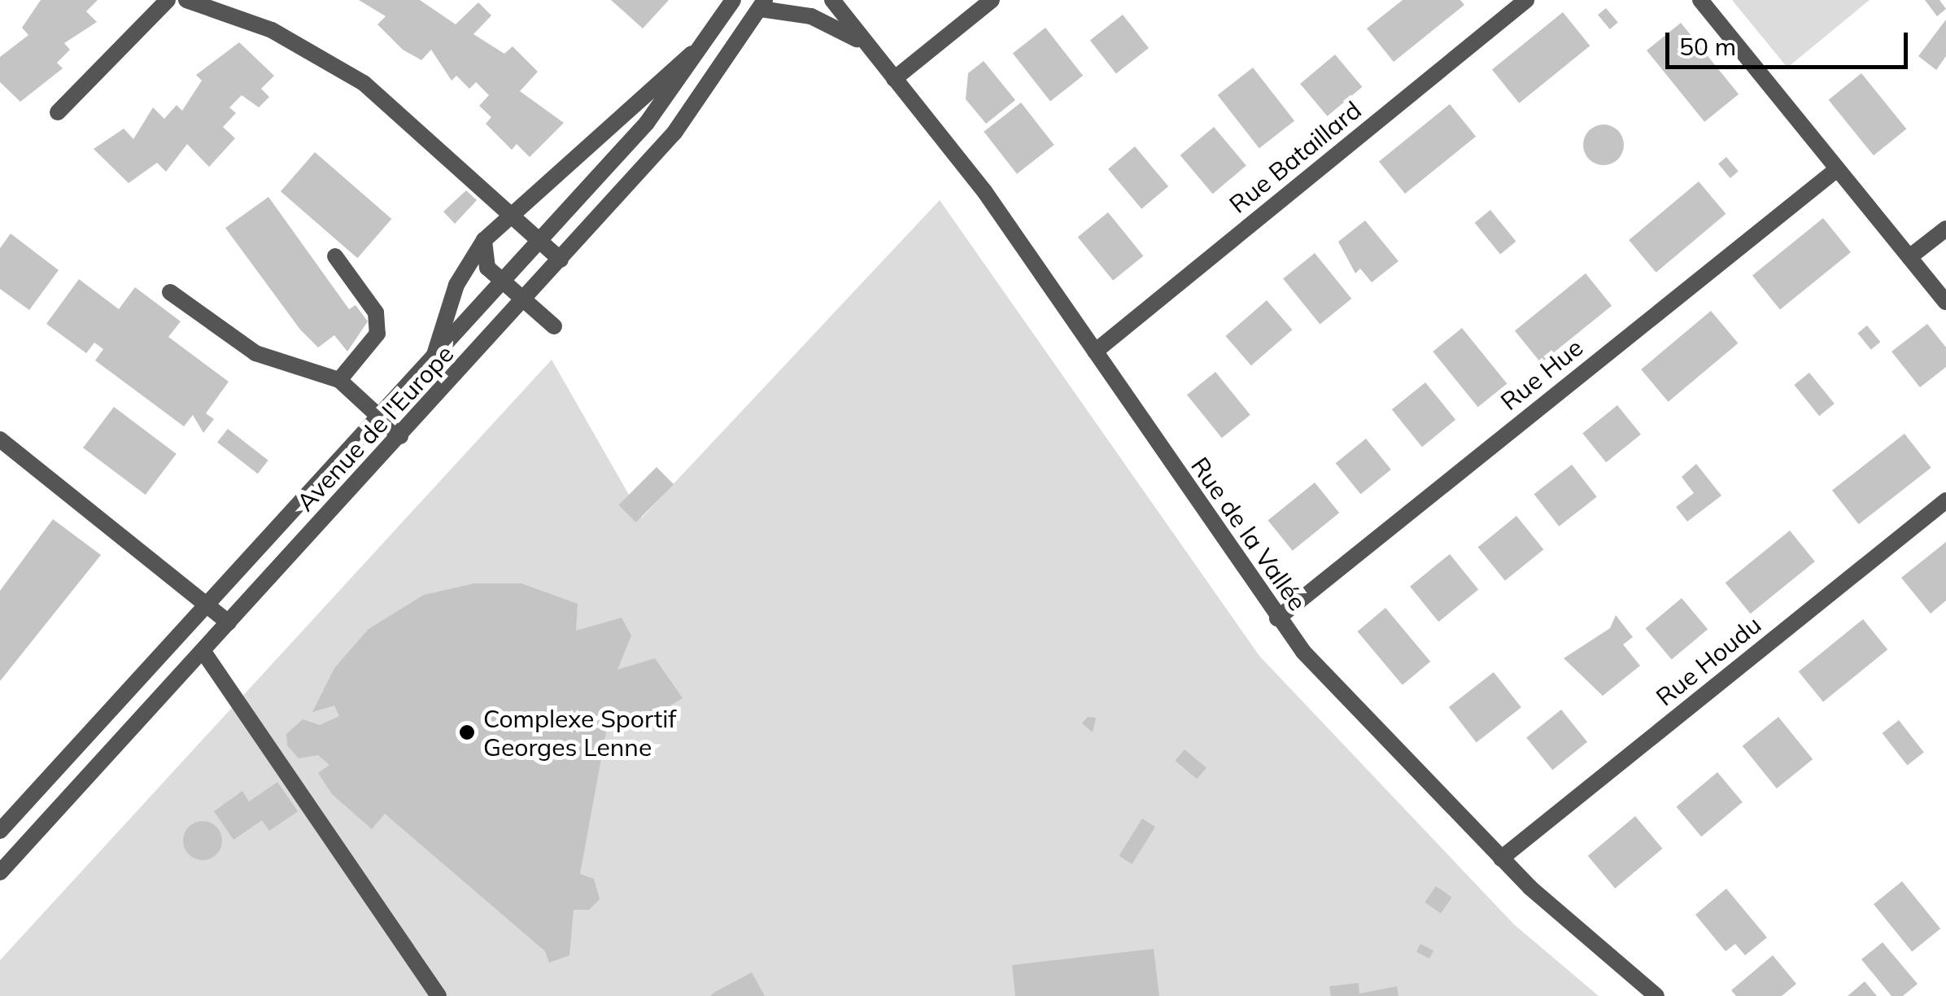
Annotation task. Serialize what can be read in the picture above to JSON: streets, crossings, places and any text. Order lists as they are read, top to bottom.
{
  "streets": {
    "street": [
      "Rue Bataillard",
      "Rue Hue",
      "Avenue de l'Europe",
      "Rue de la Vallée",
      "Rue Houdu"
    ]
  },
  "crossings": [
    ["Rue Bataillard", "Rue de la Vallée"],
    ["Rue Hue", "Rue de la Vallée"],
    ["Avenue de l'Europe", "Rue de la Vallée"],
    ["Rue de la Vallée", "Rue Houdu"]
  ],
  "places": ["Complexe Sportif Georges Lenne"],
  "scale_bar": "50 m"
}
